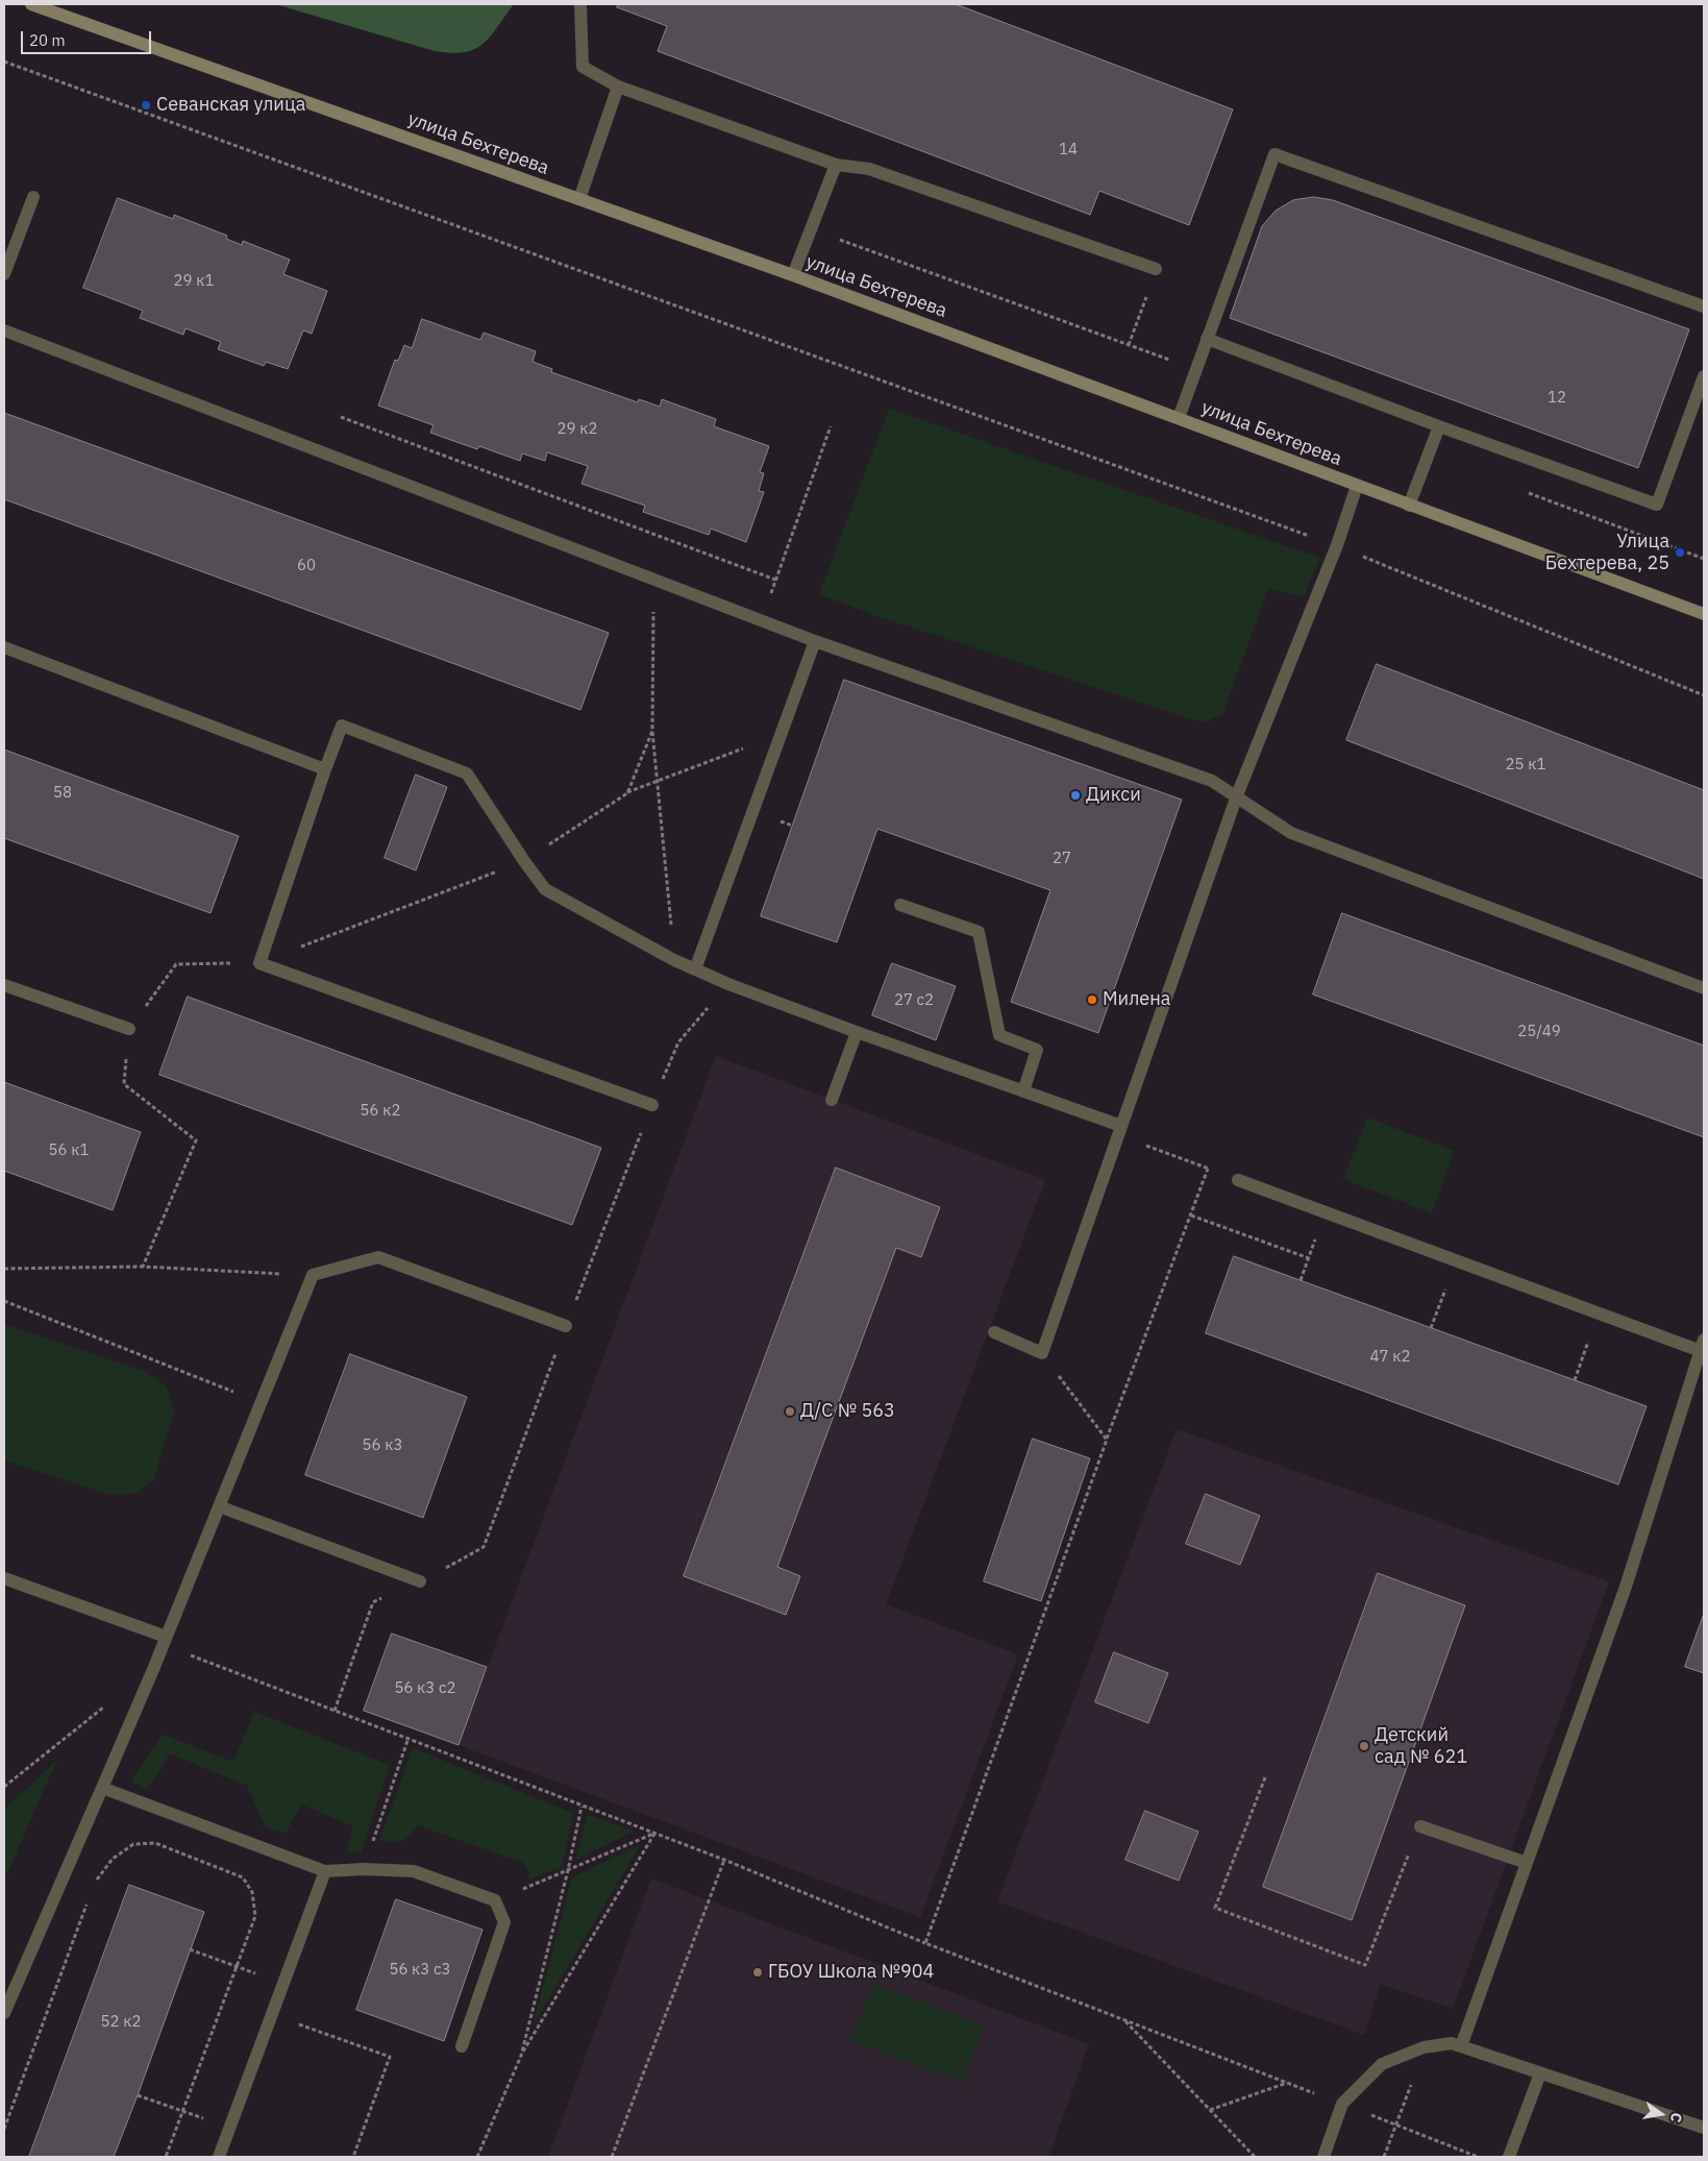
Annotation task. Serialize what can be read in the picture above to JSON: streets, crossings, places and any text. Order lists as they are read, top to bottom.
{
  "streets": {
    "street": ["улица Бехтерева"]
  },
  "places": [
    "Севанская улица",
    "Улица Бехтерева, 25",
    "Дикси",
    "Милена",
    "Д/C № 563",
    "Детский сад № 621",
    "ГБОУ Школа №904"
  ],
  "house_numbers": [
    "14",
    "29 к1",
    "12",
    "29 к2",
    "60",
    "25 к1",
    "58",
    "27",
    "27 с2",
    "25/49",
    "56 к2",
    "56 к1",
    "47 к2",
    "56 к3",
    "56 к3 с2",
    "56 к3 с3",
    "52 к2"
  ],
  "scale_bar": "20 m",
  "north": "right"
}
